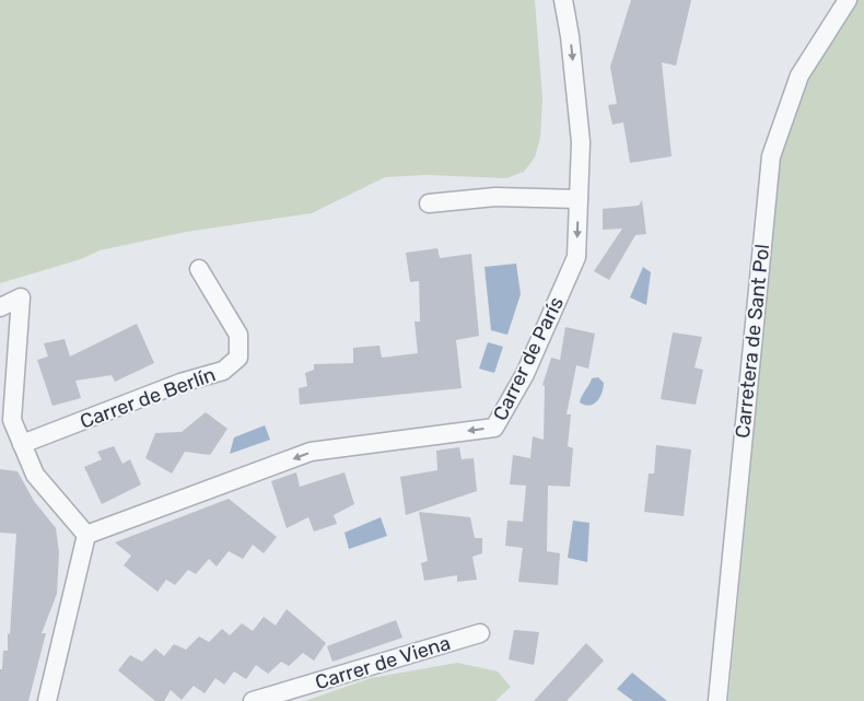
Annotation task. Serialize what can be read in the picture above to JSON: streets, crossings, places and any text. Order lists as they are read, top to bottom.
{
  "streets": {
    "street": [
      "Carretera de Sant Pol",
      "Carrer de París",
      "Carrer de Berlín",
      "Carrer de Viena"
    ]
  },
  "one_way": ["Carrer de París"]
}
